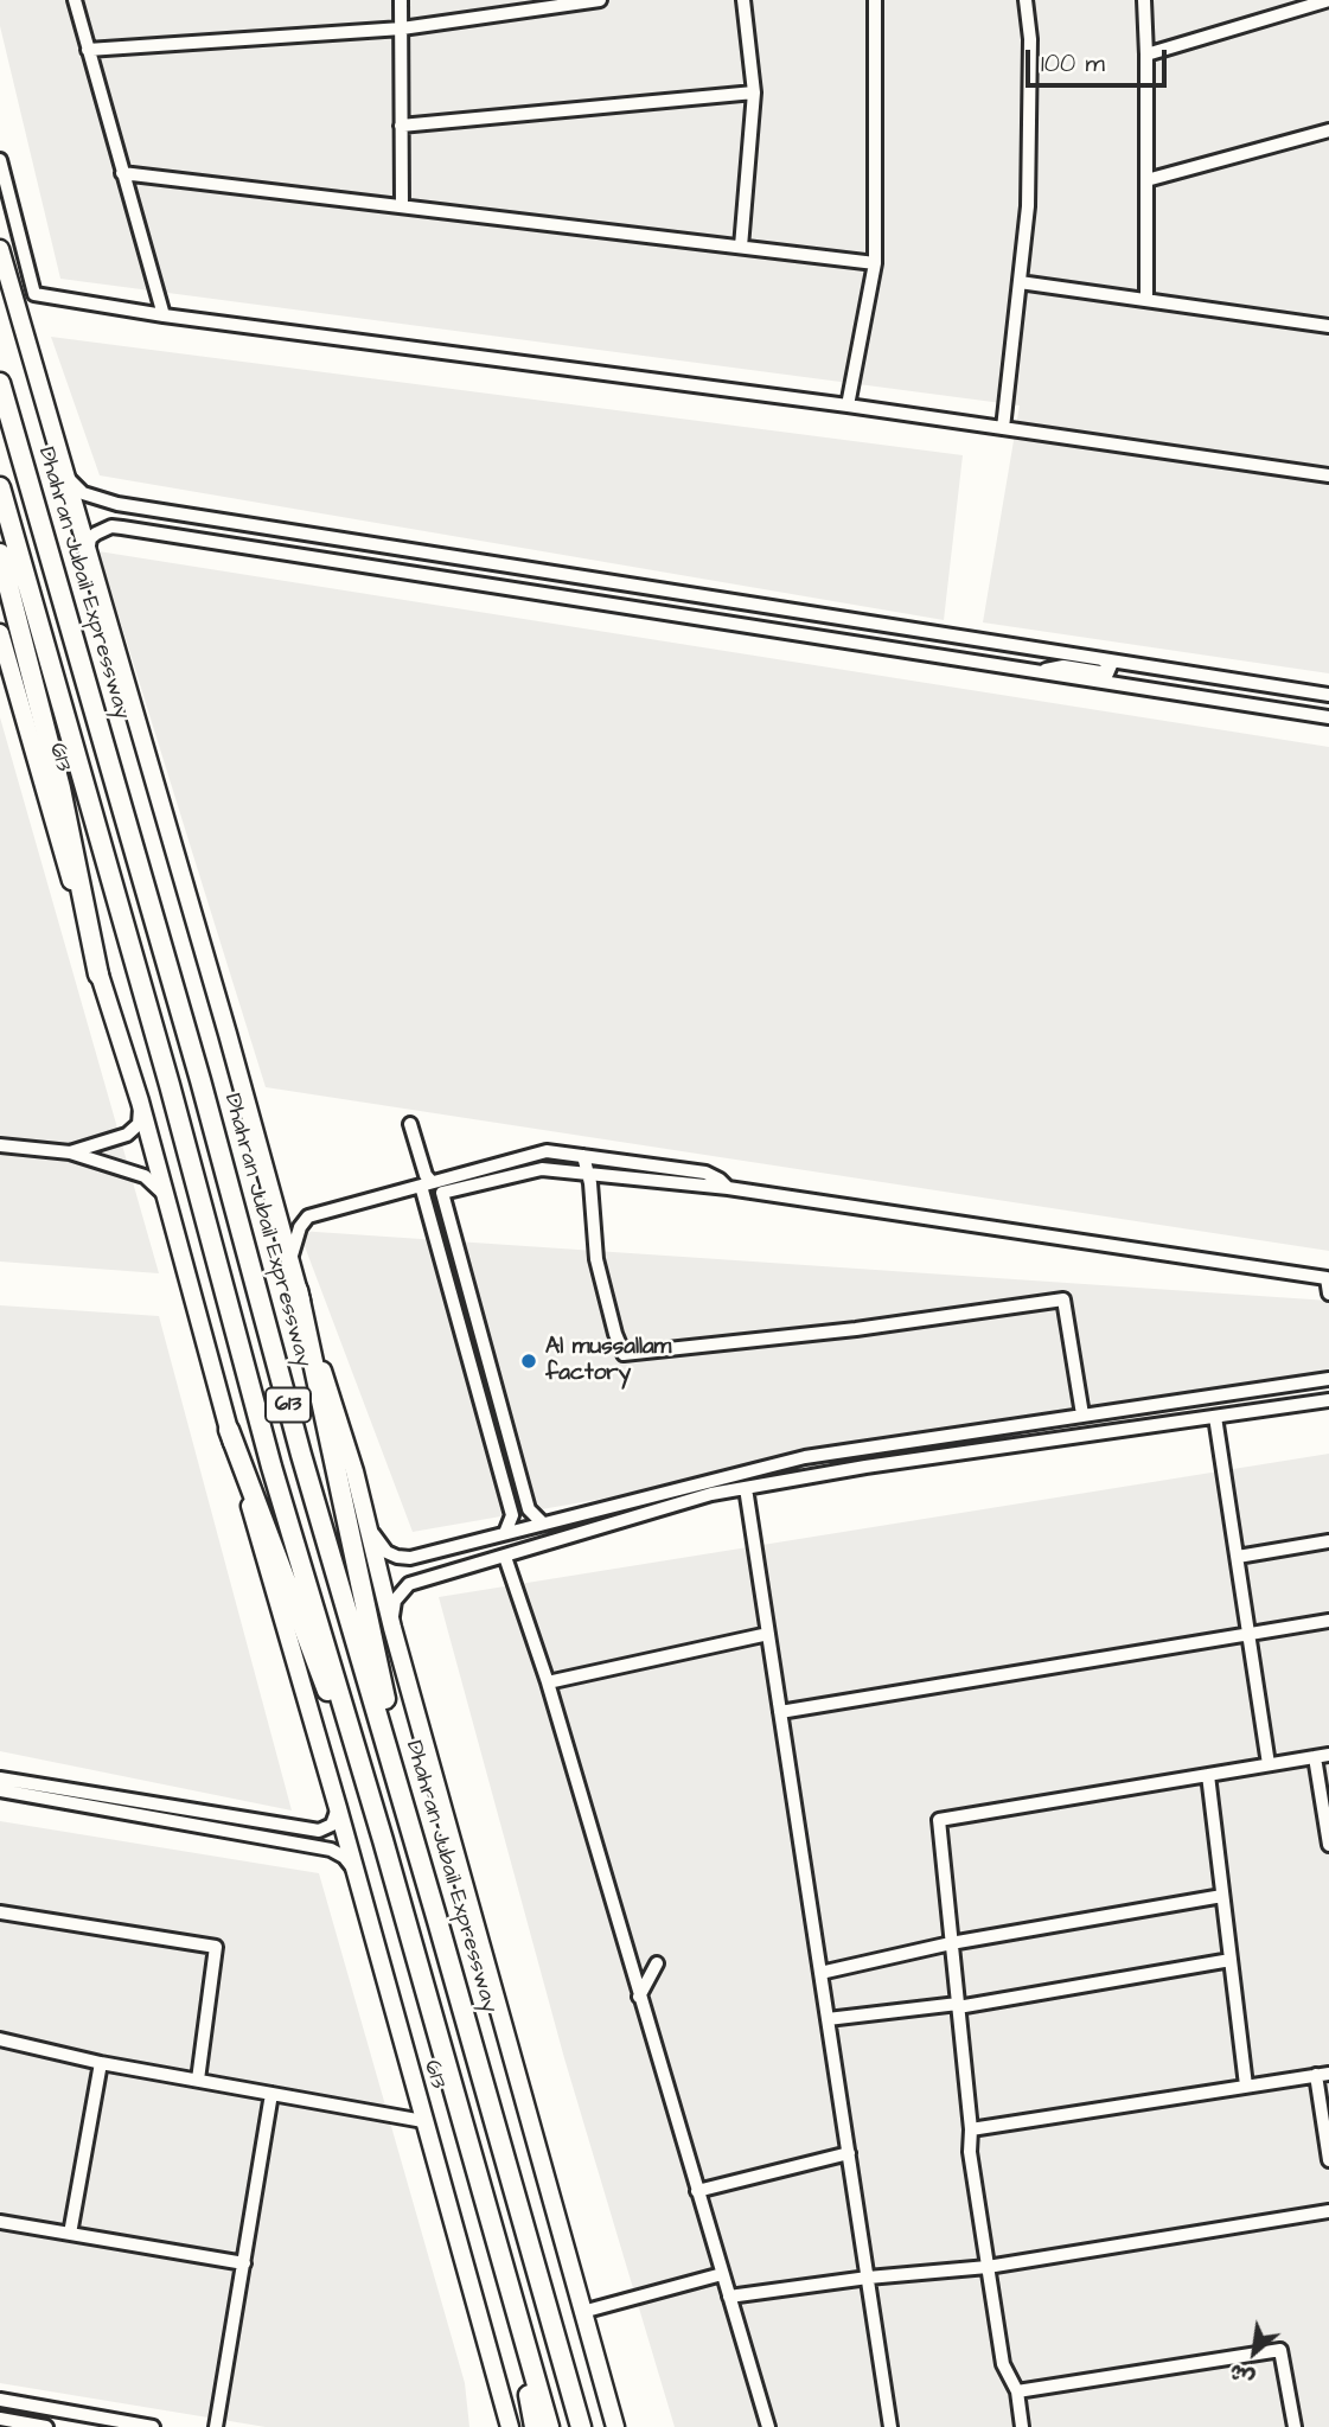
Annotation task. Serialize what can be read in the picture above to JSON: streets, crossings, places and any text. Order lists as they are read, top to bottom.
{
  "streets": {
    "highway": ["Dhahran Jubail Expressway", "613"]
  },
  "places": ["Al mussallam factory"],
  "scale_bar": "100 m",
  "north": "bottom left"
}
